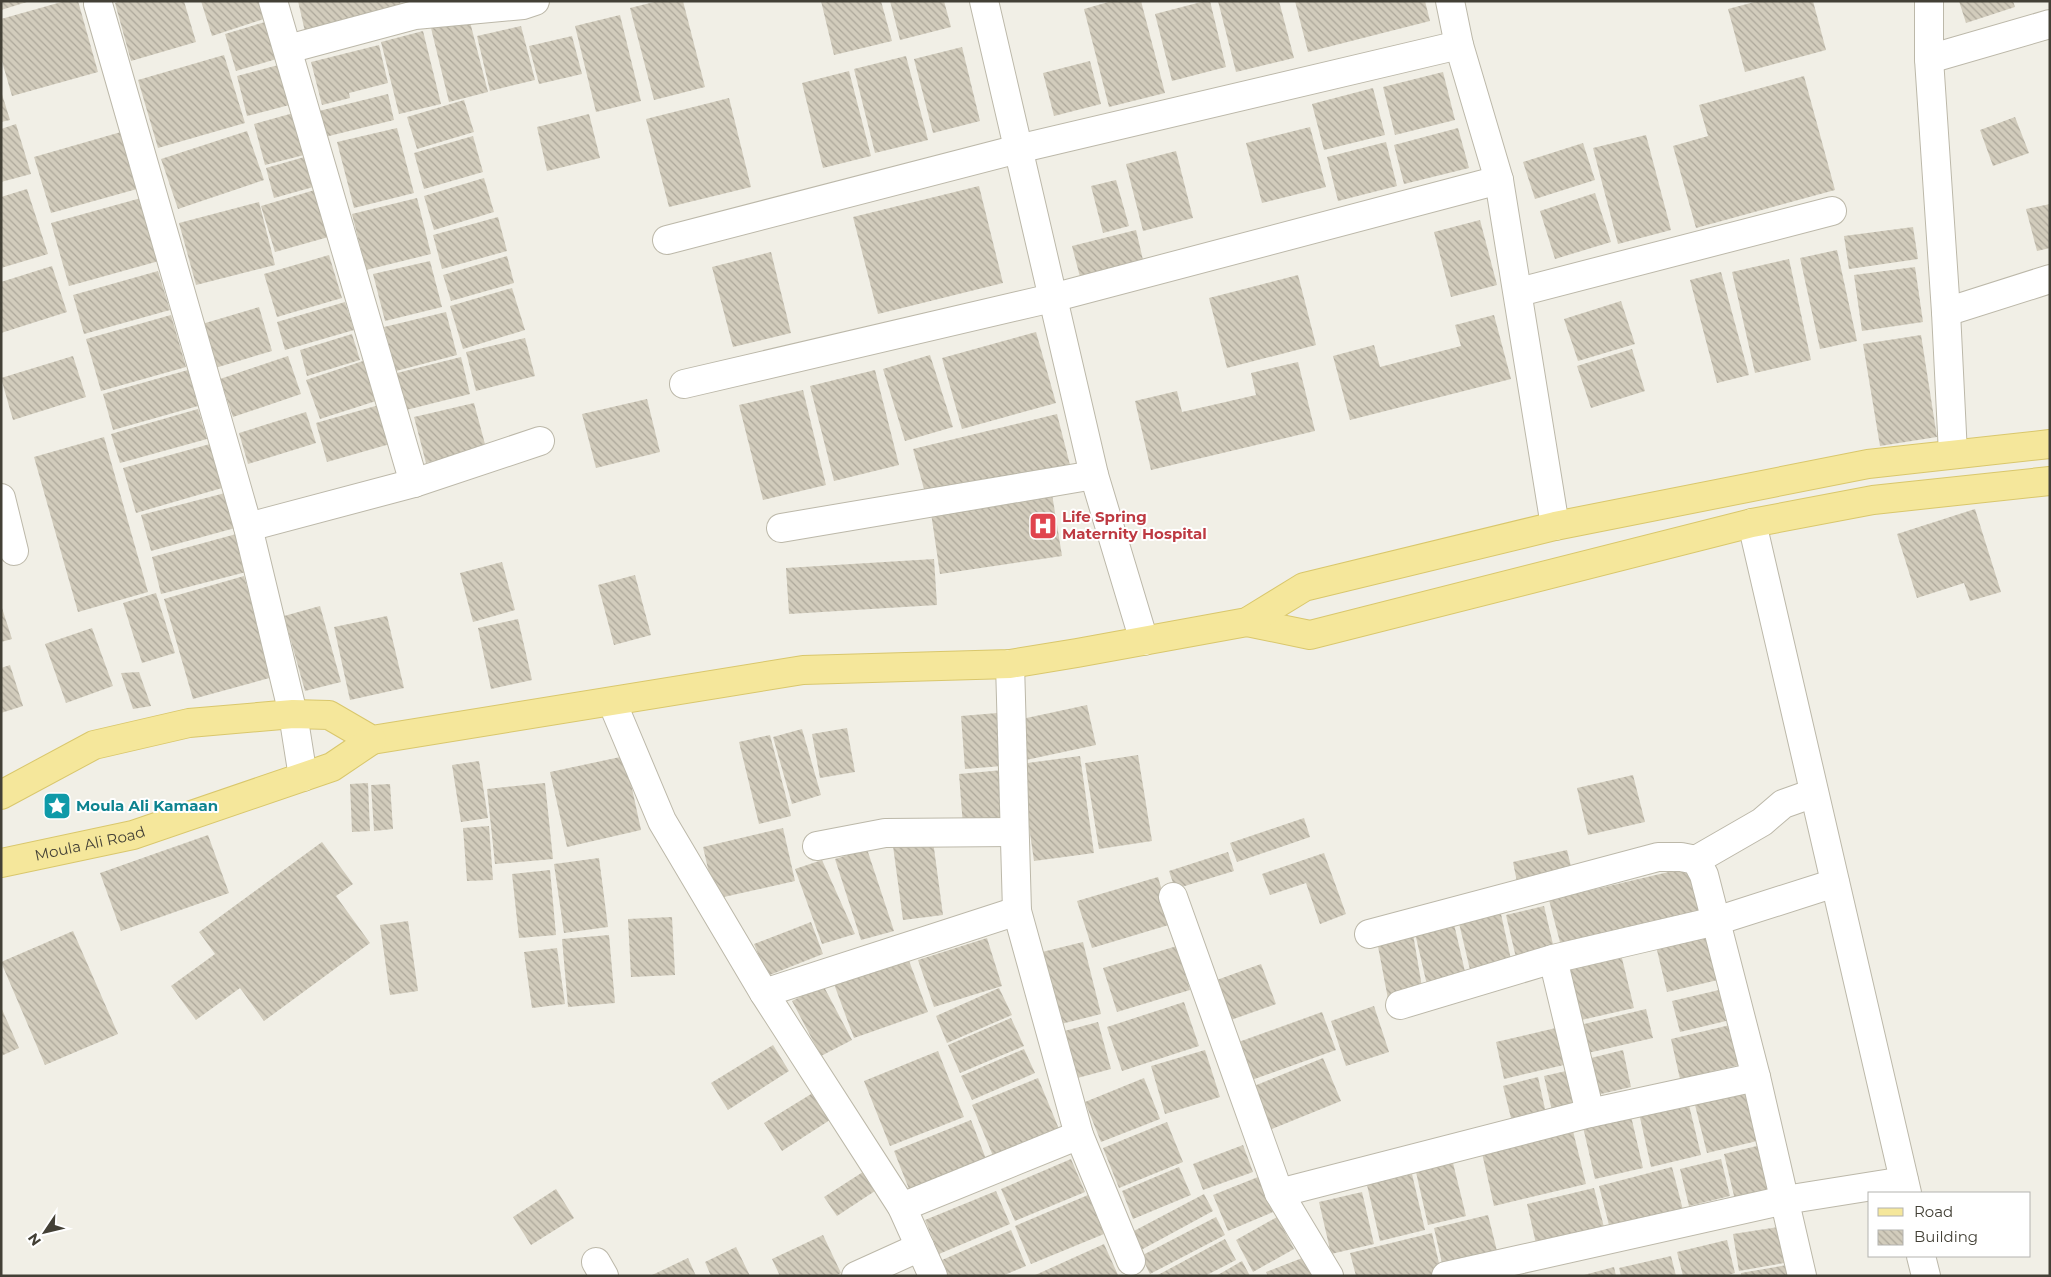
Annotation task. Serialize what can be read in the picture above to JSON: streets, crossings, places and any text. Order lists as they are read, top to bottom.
{
  "streets": {
    "main road": ["Moula Ali Road"]
  },
  "places": {
    "hospital": ["Life Spring Maternity Hospital"],
    "place": ["Moula Ali Kamaan"]
  },
  "legend": ["Road", "Building"],
  "north": "bottom left"
}
